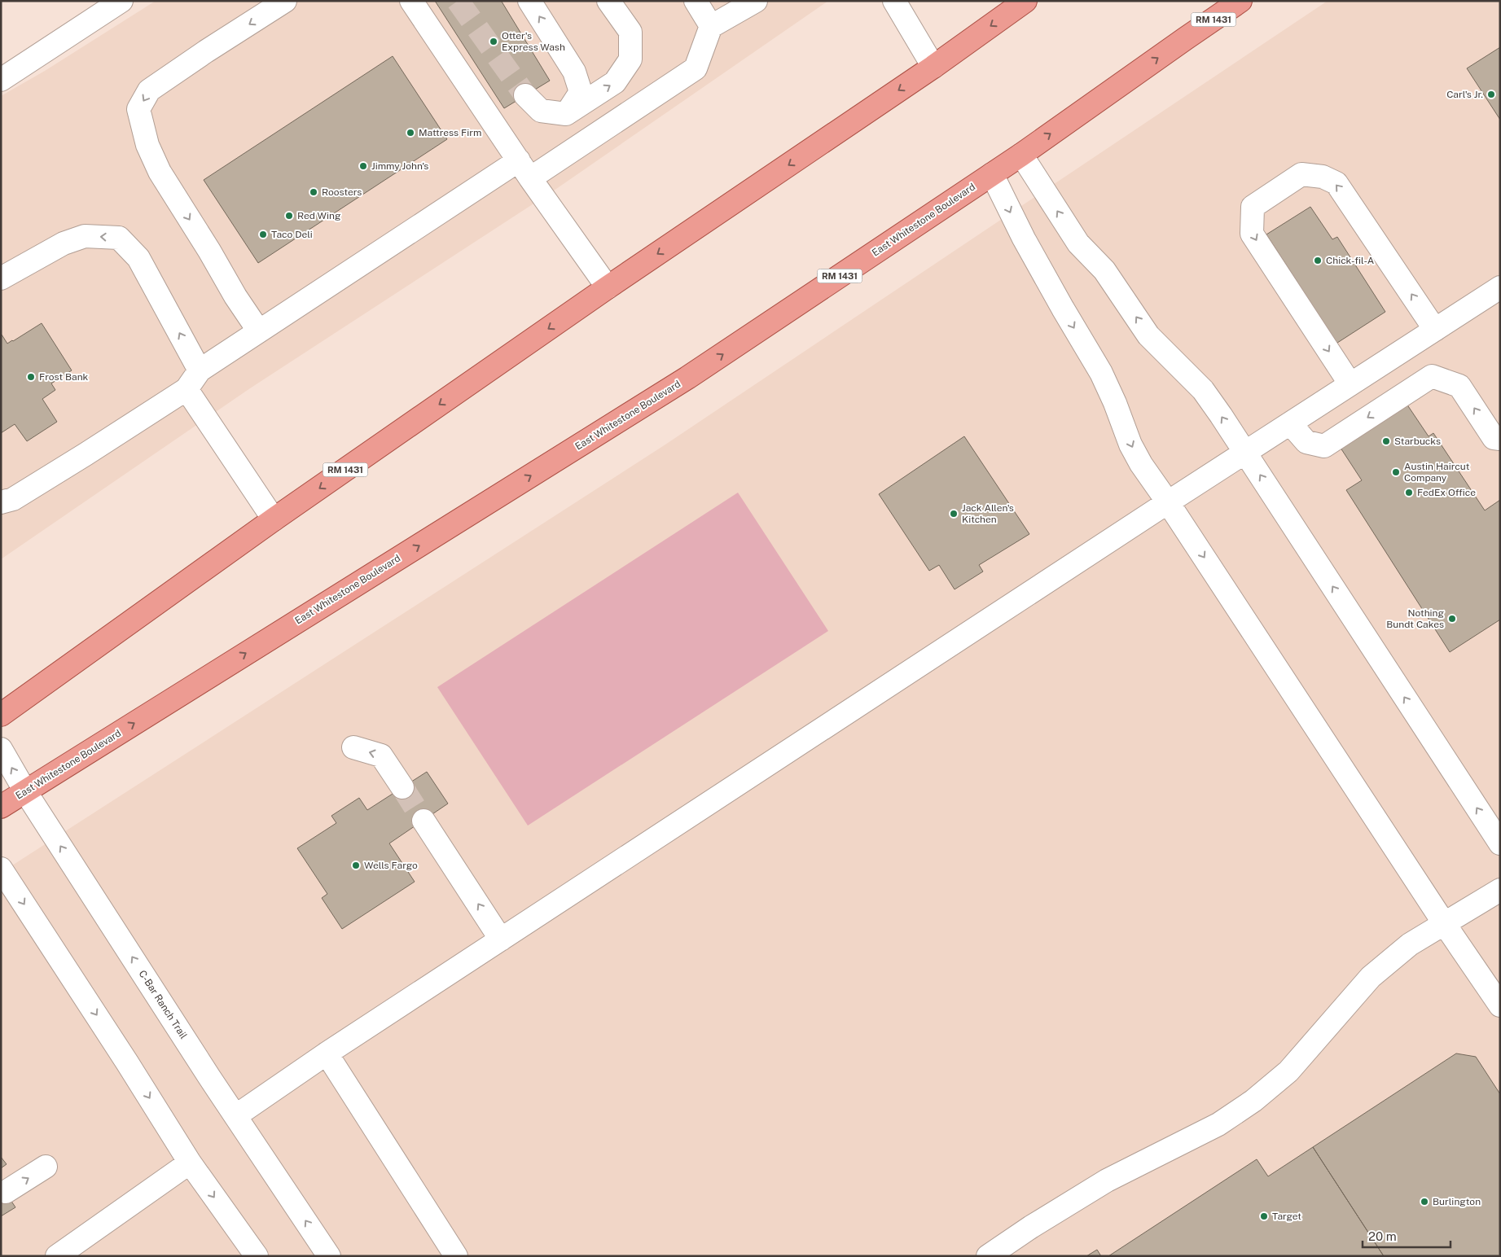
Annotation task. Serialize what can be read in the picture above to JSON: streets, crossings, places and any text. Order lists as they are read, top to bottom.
{
  "streets": {
    "main road": ["RM 1431", "East Whitestone Boulevard"],
    "street": ["C-Bar Ranch Trail"]
  },
  "crossings": [
    ["East Whitestone Boulevard", "C-Bar Ranch Trail"]
  ],
  "places": [
    "Otter's Express Wash",
    "Carl's Jr.",
    "Mattress Firm",
    "Jimmy John's",
    "Roosters",
    "Red Wing",
    "Taco Deli",
    "Chick-fil-A",
    "Frost Bank",
    "Starbucks",
    "Austin Haircut Company",
    "FedEx Office",
    "Jack Allen's Kitchen",
    "Nothing Bundt Cakes",
    "Wells Fargo",
    "Burlington",
    "Target"
  ],
  "scale_bar": "20 m"
}
